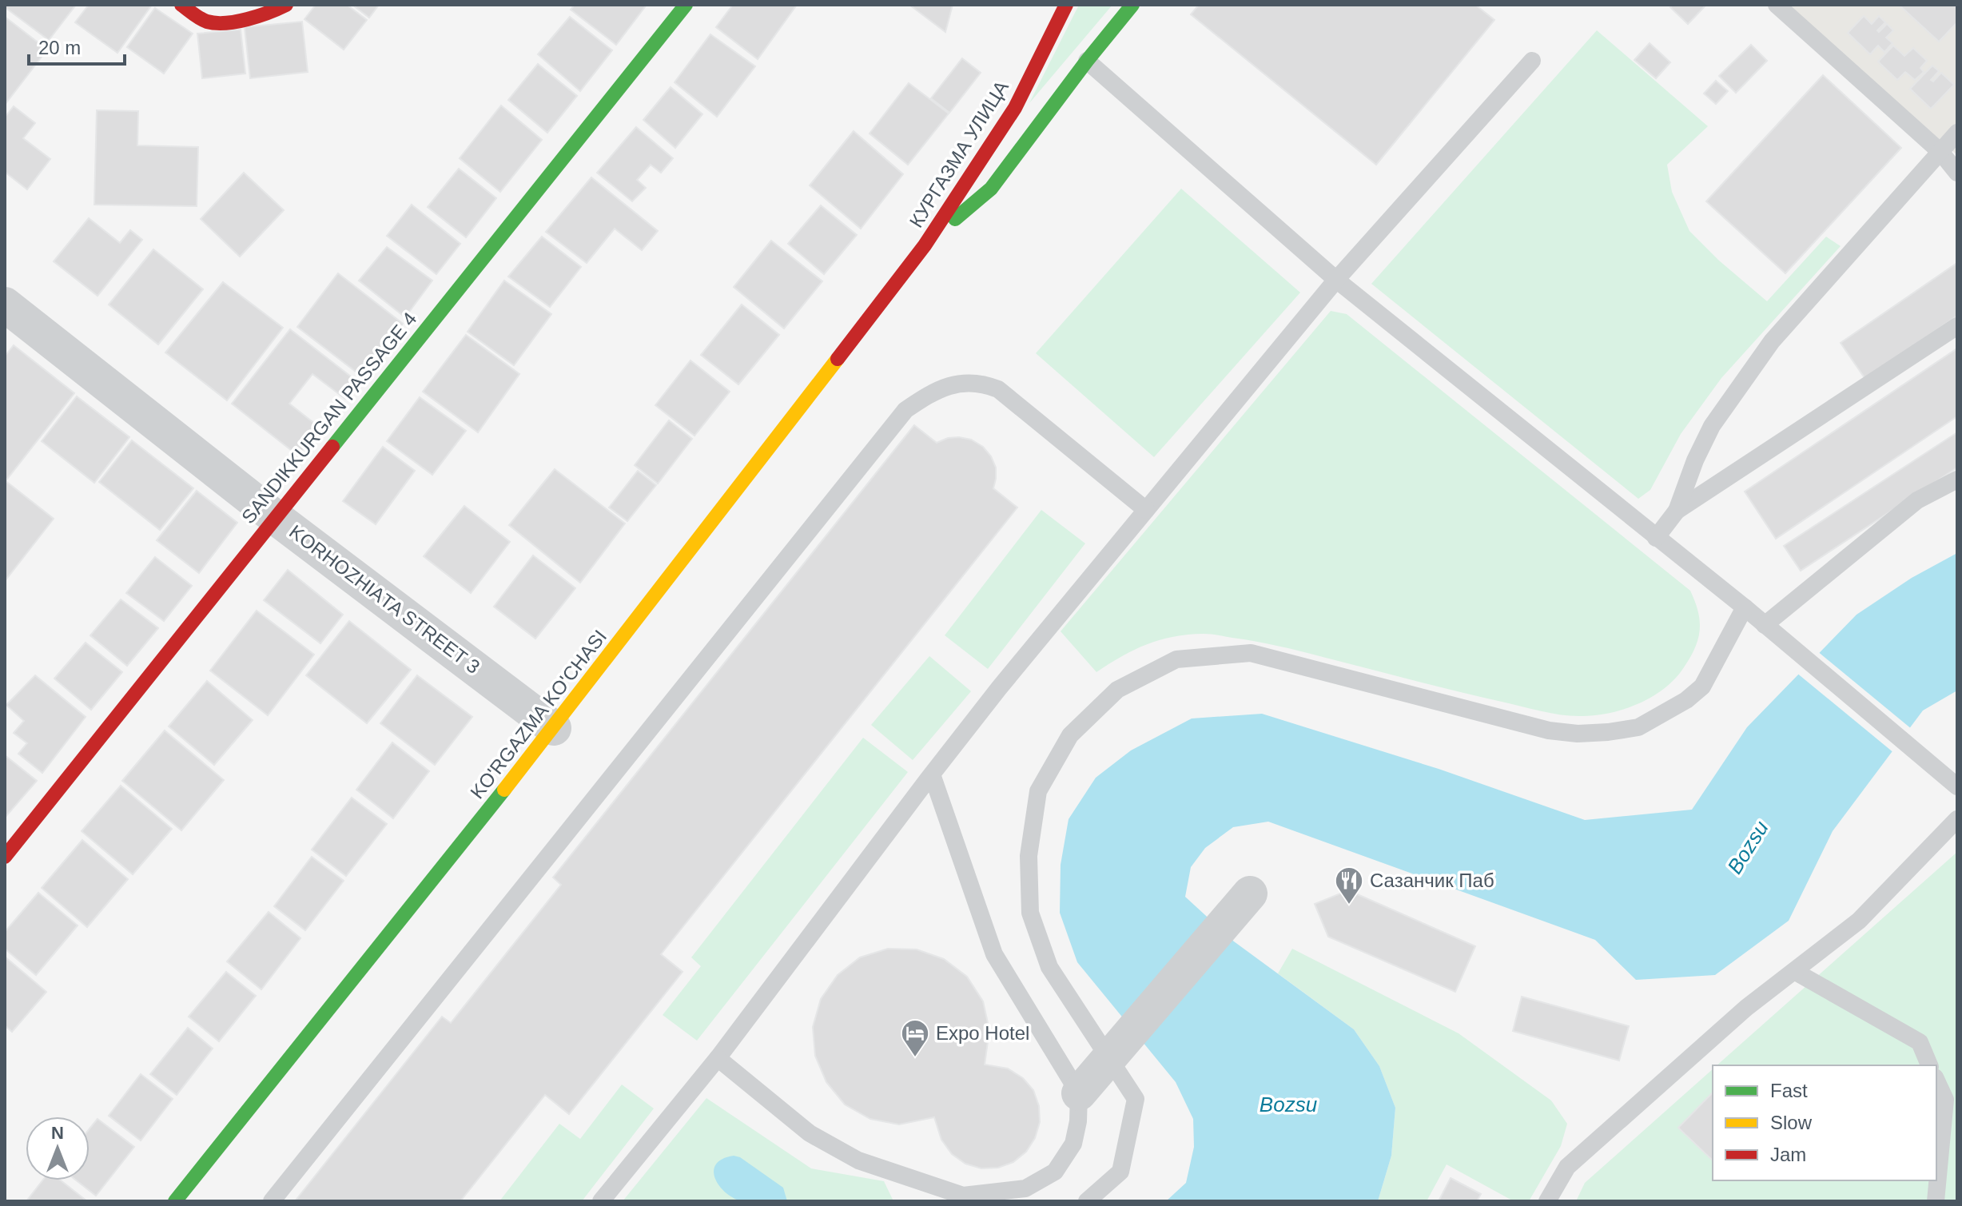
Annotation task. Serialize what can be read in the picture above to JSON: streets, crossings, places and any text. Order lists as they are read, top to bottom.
{
  "streets": {
    "street": [
      "КУРГАЗМА УЛИЦА",
      "SANDIKKURGАN PASSAGE 4",
      "KORHOZHIАTA STREET 3",
      "KO'RGAZMA KO'CHASI"
    ]
  },
  "crossings": [
    ["КУРГАЗМА УЛИЦА", "KO'RGAZMA KO'CHASI"],
    ["SANDIKKURGАN PASSAGE 4", "KORHOZHIАTA STREET 3"],
    ["KORHOZHIАTA STREET 3", "KO'RGAZMA KO'CHASI"]
  ],
  "water": ["Bozsu"],
  "places": {
    "restaurant": ["Сазанчик Паб"],
    "hotel": ["Expo Hotel"]
  },
  "legend": ["Fast", "Slow", "Jam"],
  "scale_bar": "20 m",
  "north": "top"
}
